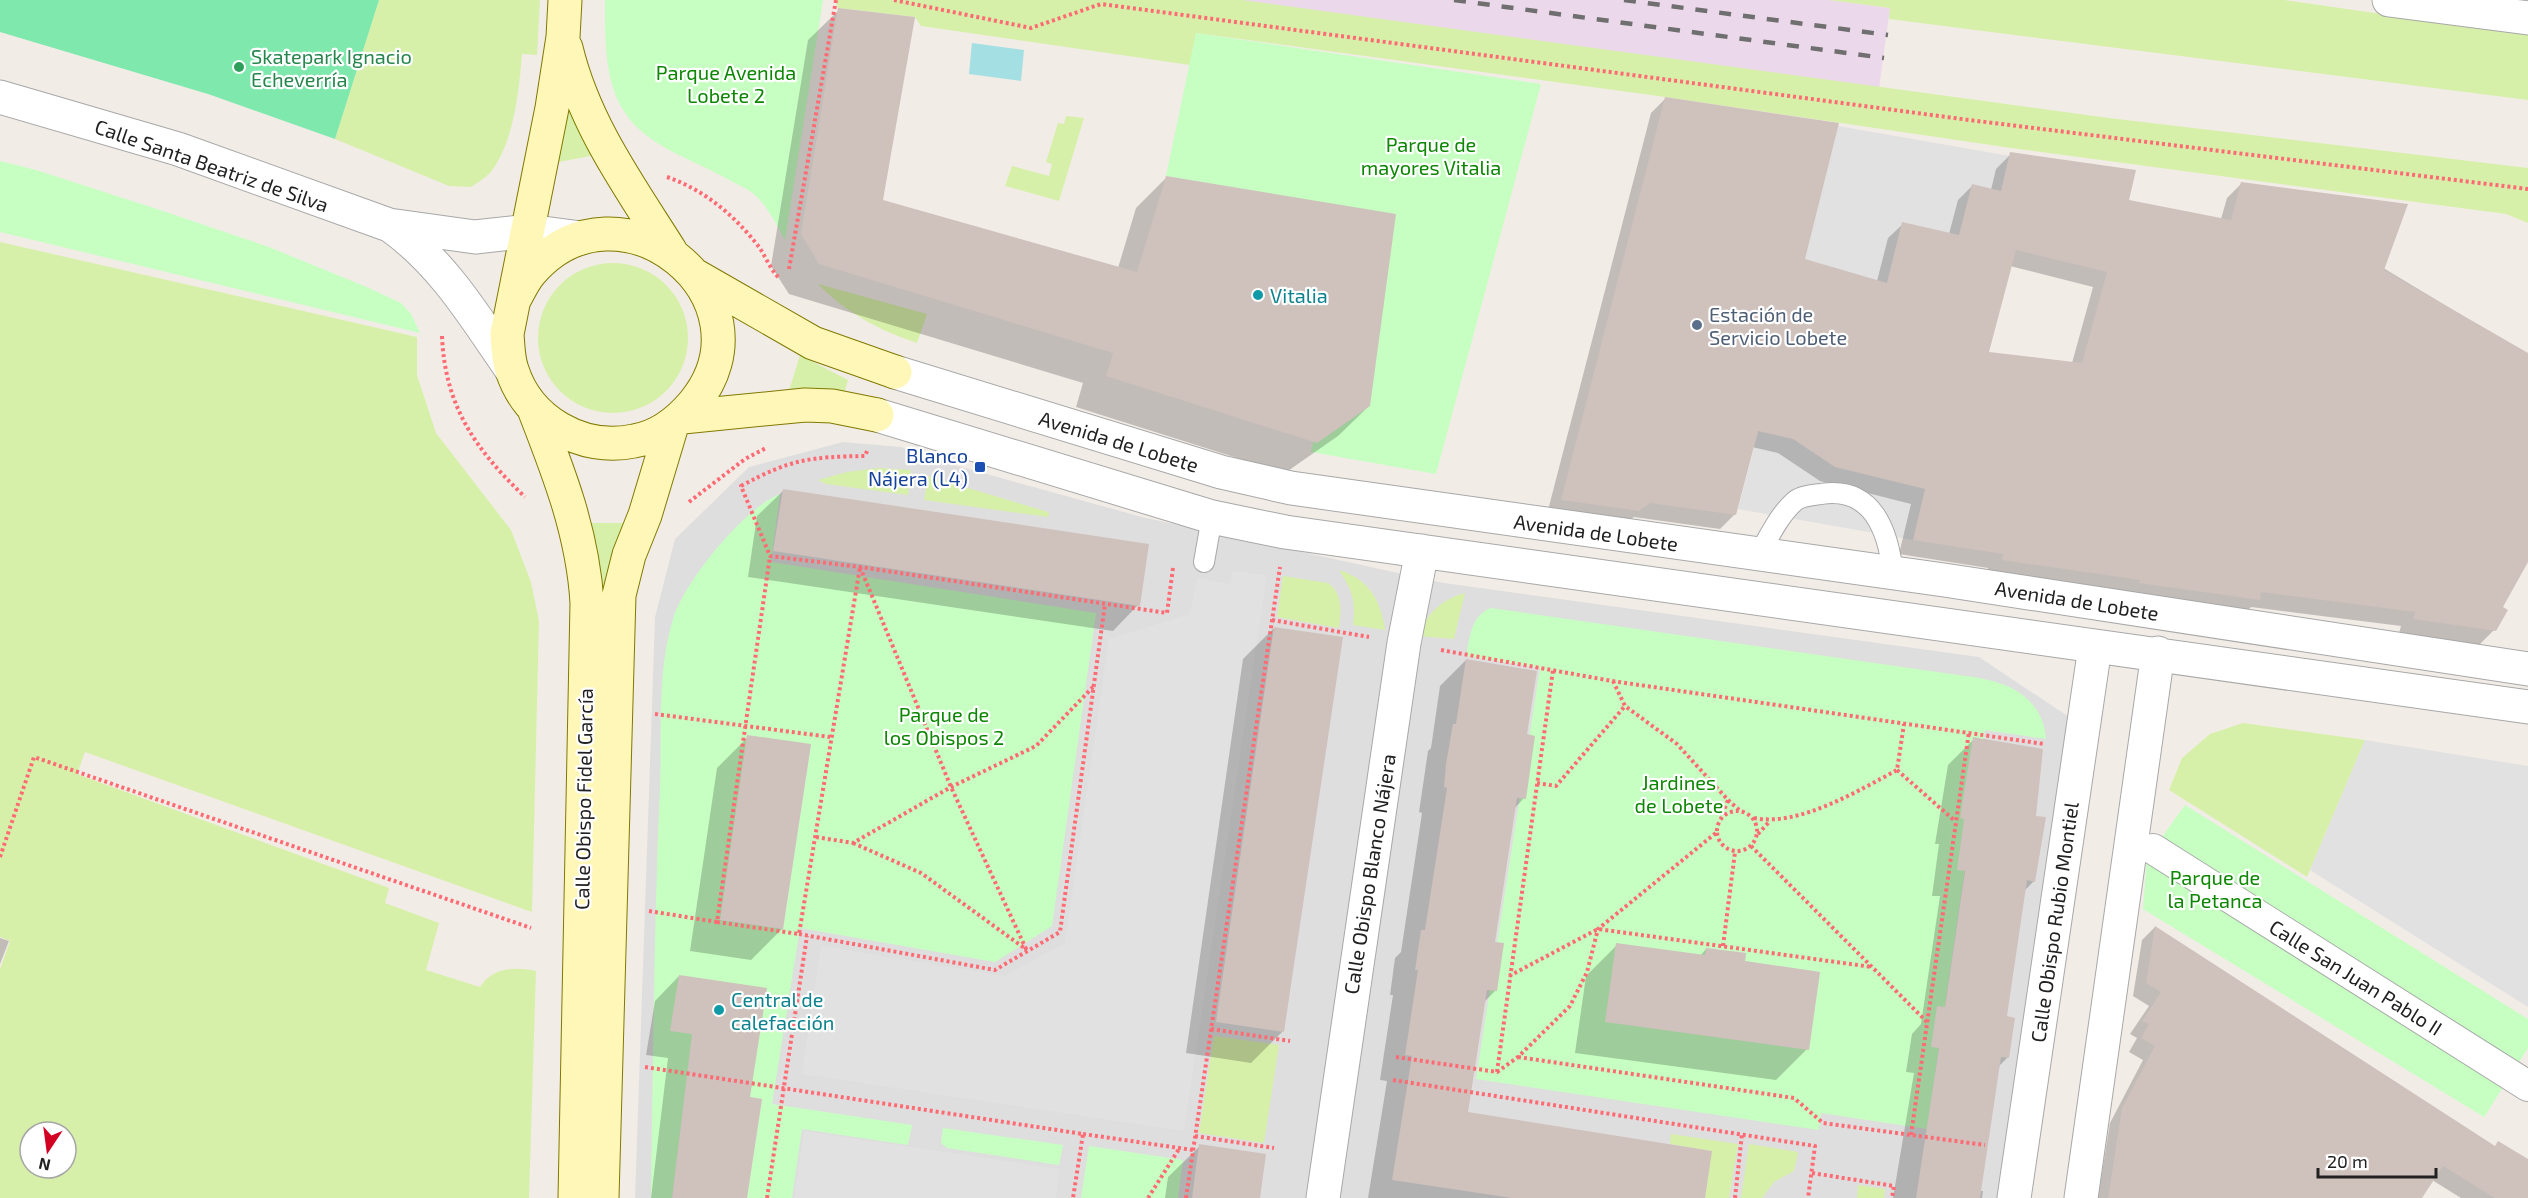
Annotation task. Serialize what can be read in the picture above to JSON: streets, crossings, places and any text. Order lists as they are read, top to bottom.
{
  "streets": {
    "main road": ["Avenida de Lobete", "Calle Obispo Fidel García"],
    "street": [
      "Calle Santa Beatriz de Silva",
      "Calle Obispo Blanco Nájera",
      "Calle Obispo Rubio Montiel",
      "Calle San Juan Pablo II"
    ]
  },
  "crossings": [
    ["Calle Santa Beatriz de Silva", "Avenida de Lobete"],
    ["Calle Santa Beatriz de Silva", "Calle Obispo Fidel García"],
    ["Avenida de Lobete", "Calle Obispo Fidel García"],
    ["Avenida de Lobete", "Calle Obispo Blanco Nájera"],
    ["Avenida de Lobete", "Calle Obispo Rubio Montiel"]
  ],
  "parks": [
    "Parque Avenida Lobete 2",
    "Parque de mayores Vitalia",
    "Parque de los Obispos 2",
    "Jardines de Lobete",
    "Parque de la Petanca"
  ],
  "places": {
    "other": [
      "Skatepark Ignacio Echeverría",
      "Vitalia",
      "Estación de Servicio Lobete",
      "Central de calefacción"
    ],
    "transit": ["Blanco Nájera (L4)"]
  },
  "scale_bar": "20 m",
  "north": "bottom"
}
